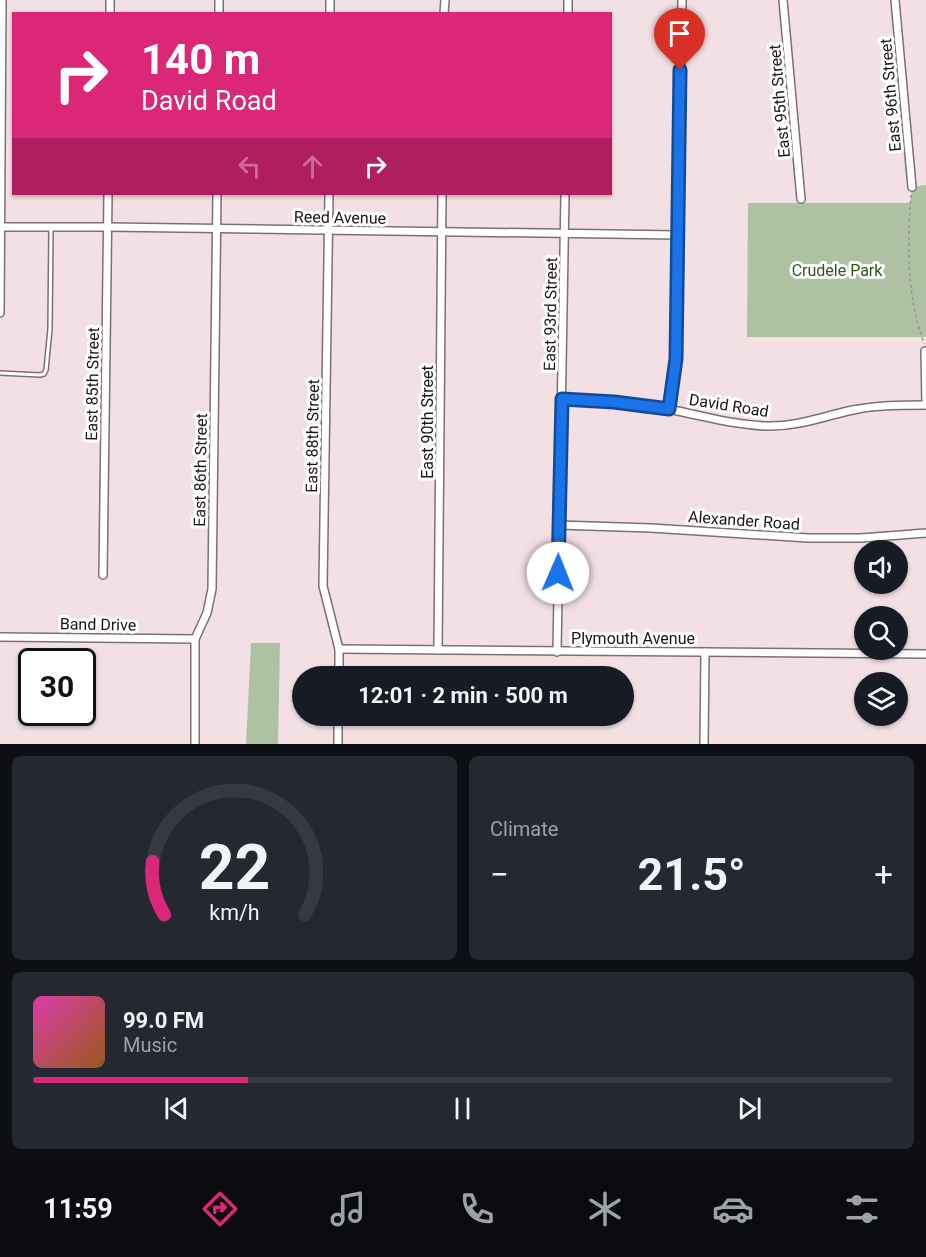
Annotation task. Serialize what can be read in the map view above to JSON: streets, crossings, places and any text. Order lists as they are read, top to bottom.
{
  "streets": {
    "street": [
      "East 96th Street",
      "East 95th Street",
      "Reed Avenue",
      "East 93rd Street",
      "East 85th Street",
      "David Road",
      "East 90th Street",
      "East 88th Street",
      "East 86th Street",
      "Alexander Road",
      "Band Drive",
      "Plymouth Avenue"
    ]
  },
  "crossings": [
    ["Reed Avenue", "East 93rd Street"],
    ["Reed Avenue", "East 85th Street"],
    ["Reed Avenue", "East 90th Street"],
    ["Reed Avenue", "East 88th Street"],
    ["Reed Avenue", "East 86th Street"],
    ["East 93rd Street", "David Road"],
    ["East 93rd Street", "Alexander Road"],
    ["East 93rd Street", "Plymouth Avenue"],
    ["East 90th Street", "Plymouth Avenue"],
    ["East 88th Street", "Plymouth Avenue"],
    ["East 86th Street", "Band Drive"]
  ],
  "parks": ["Crudele Park"],
  "page": {
    "turn": ["140 m", "David Road"],
    "limit": "30",
    "trip": "12:01 · 2 min · 500 m",
    "tile": "Climate",
    "heat": ["−", "21.5°", "+"],
    "song": ["99.0 FM", "Music"],
    "tabs": "11:59",
    "gauge": ["22", "km/h"]
  }
}
